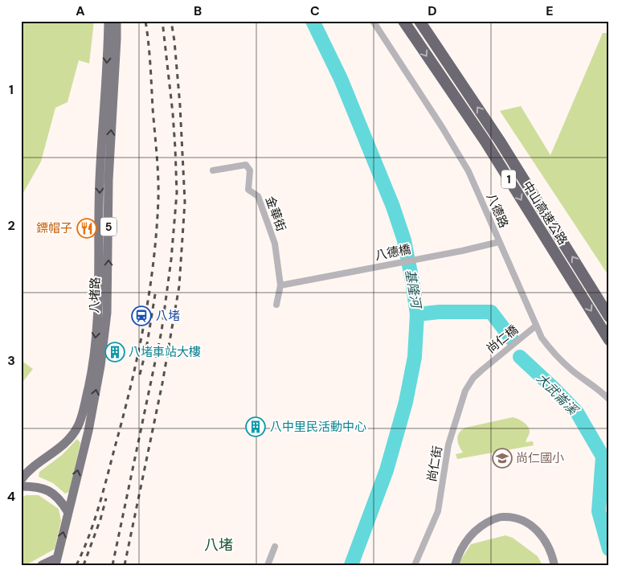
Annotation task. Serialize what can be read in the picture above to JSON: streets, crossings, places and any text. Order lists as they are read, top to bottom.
{
  "streets": {
    "highway": ["1", "中山高速公路"],
    "main road": ["5", "八堵路"],
    "street": [
      "八德路",
      "金華街",
      "八德橋",
      "尚仁橋",
      "尚仁街"
    ]
  },
  "crossings": [
    ["八德路", "八德橋"],
    ["八德路", "尚仁橋"],
    ["金華街", "八德橋"],
    ["尚仁橋", "尚仁街"]
  ],
  "districts": ["八堵"],
  "water": ["基隆河", "大武崙溪"],
  "places": {
    "restaurant": ["鏢帽子"],
    "station": ["八堵"],
    "building": ["八堵車站大樓", "八中里民活動中心"],
    "school or university": ["尚仁國小"]
  },
  "grid": {
    "columns": [
      "A",
      "B",
      "C",
      "D",
      "E"
    ],
    "rows": [
      "1",
      "2",
      "3",
      "4"
    ]
  }
}
